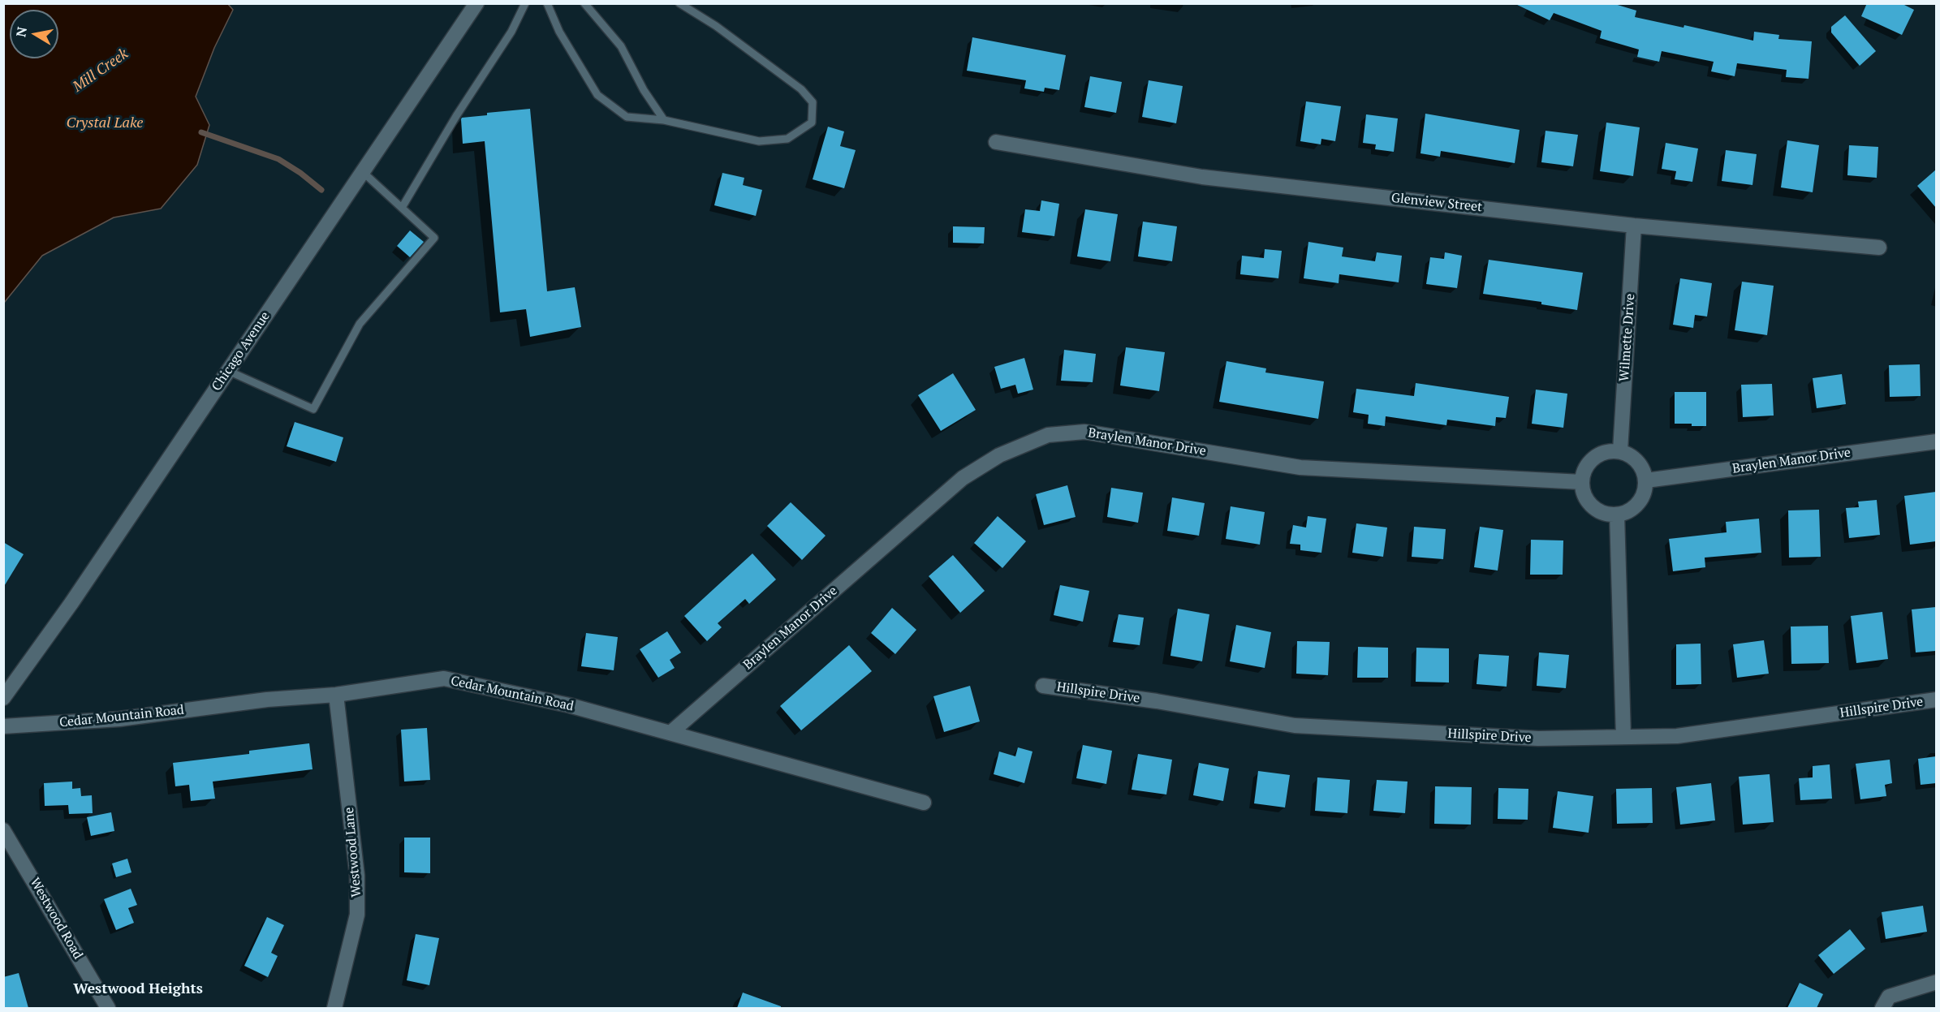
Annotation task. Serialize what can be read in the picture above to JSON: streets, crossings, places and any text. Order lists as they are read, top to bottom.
{
  "streets": {
    "street": [
      "Glenview Street",
      "Wilmette Drive",
      "Chicago Avenue",
      "Braylen Manor Drive",
      "Hillspire Drive",
      "Cedar Mountain Road",
      "Westwood Lane",
      "Westwood Road"
    ]
  },
  "crossings": [
    ["Glenview Street", "Wilmette Drive"],
    ["Wilmette Drive", "Braylen Manor Drive"],
    ["Braylen Manor Drive", "Cedar Mountain Road"],
    ["Cedar Mountain Road", "Westwood Lane"]
  ],
  "districts": ["Westwood Heights"],
  "water": ["Mill Creek", "Crystal Lake"],
  "north": "left"
}
